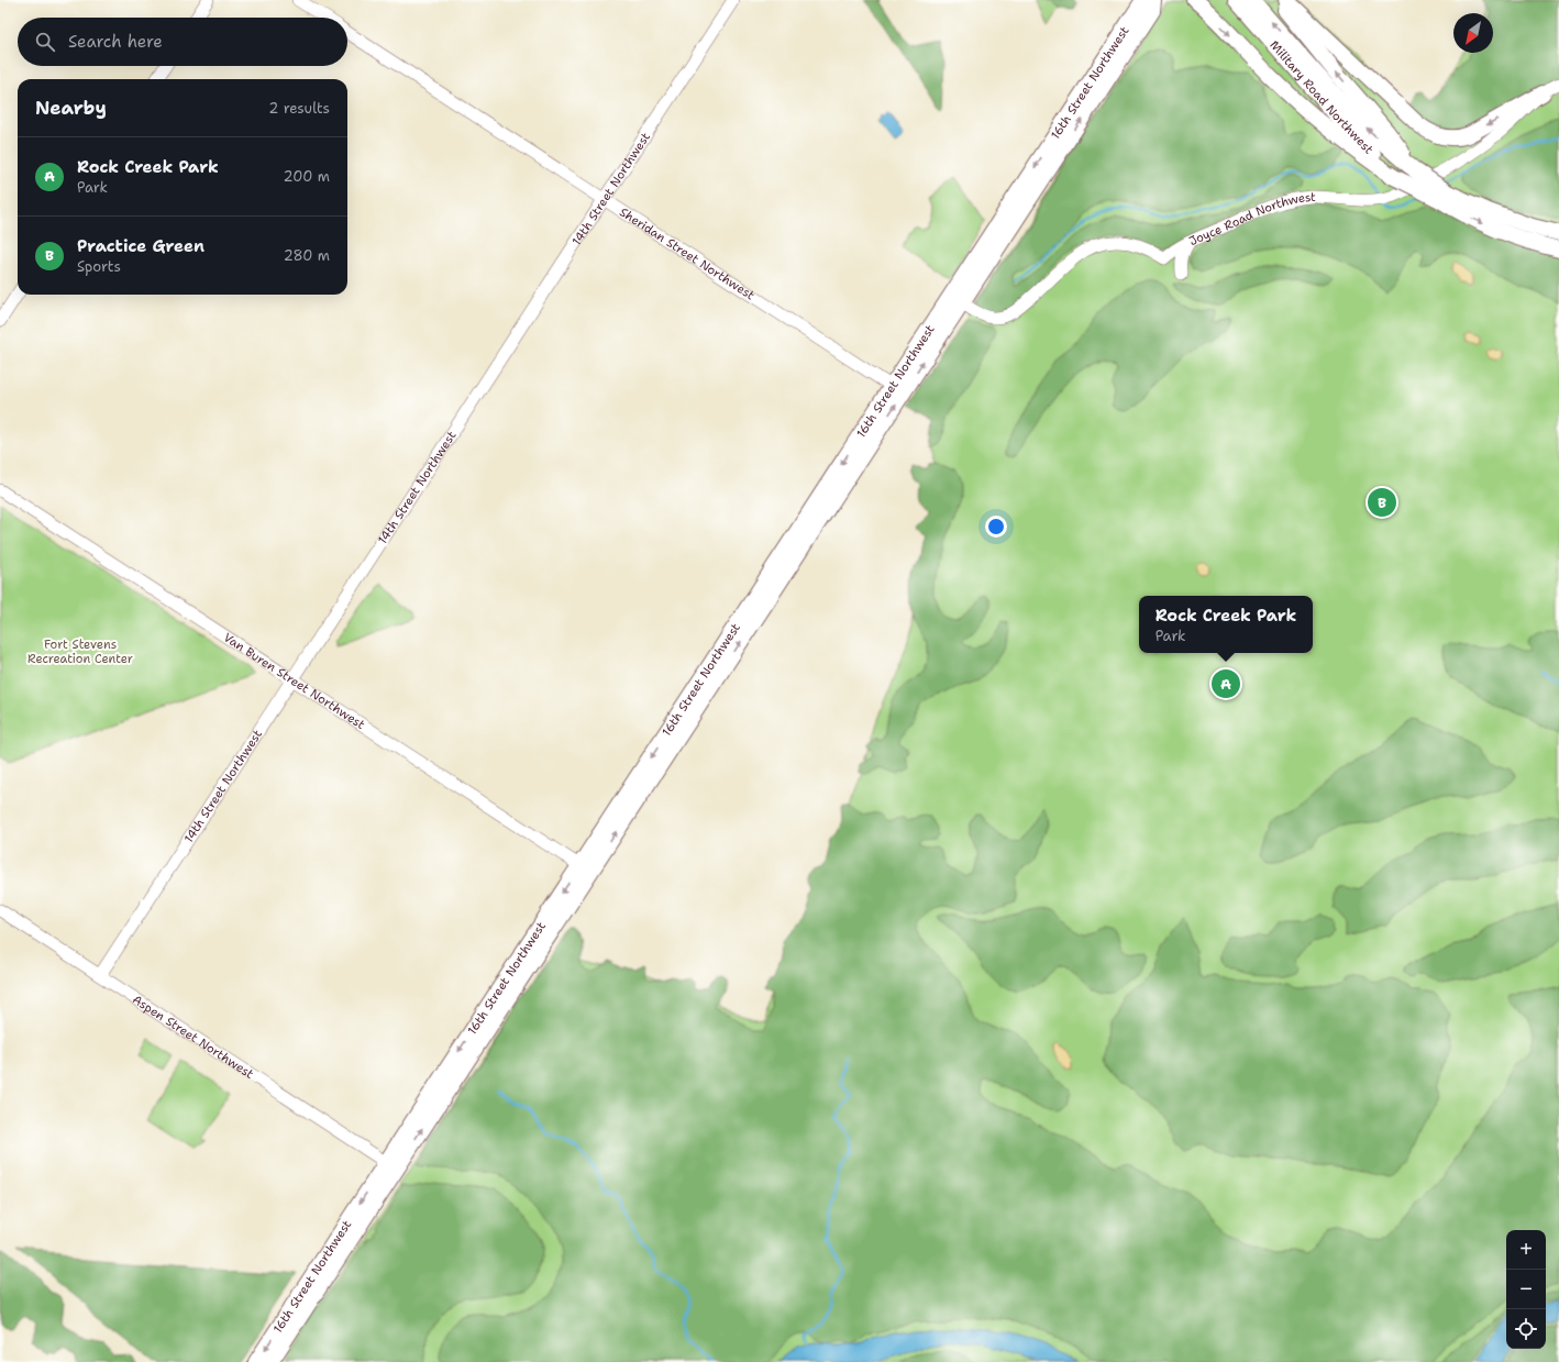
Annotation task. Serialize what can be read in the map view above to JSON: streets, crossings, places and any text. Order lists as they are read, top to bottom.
{
  "streets": {
    "main road": ["16th Street Northwest", "Military Road Northwest"],
    "street": [
      "14th Street Northwest",
      "Joyce Road Northwest",
      "Sheridan Street Northwest",
      "Van Buren Street Northwest",
      "Aspen Street Northwest"
    ]
  },
  "crossings": [
    ["16th Street Northwest", "Joyce Road Northwest"],
    ["16th Street Northwest", "Sheridan Street Northwest"],
    ["16th Street Northwest", "Van Buren Street Northwest"],
    ["16th Street Northwest", "Aspen Street Northwest"],
    ["14th Street Northwest", "Sheridan Street Northwest"],
    ["14th Street Northwest", "Van Buren Street Northwest"],
    ["14th Street Northwest", "Aspen Street Northwest"]
  ],
  "parks": ["Fort Stevens Recreation Center"],
  "north": "bottom left",
  "page": {
    "search": "Search here",
    "heading": ["Nearby", "2 results"],
    "list": [
      {
        "mark": "A",
        "name": "Rock Creek Park",
        "note": "Park",
        "value": "200 m"
      },
      {
        "mark": "B",
        "name": "Practice Green",
        "note": "Sports",
        "value": "280 m"
      }
    ],
    "pins": ["B", "A"],
    "popup": ["Rock Creek Park", "Park"],
    "map_buttons": ["+", "−"]
  }
}
